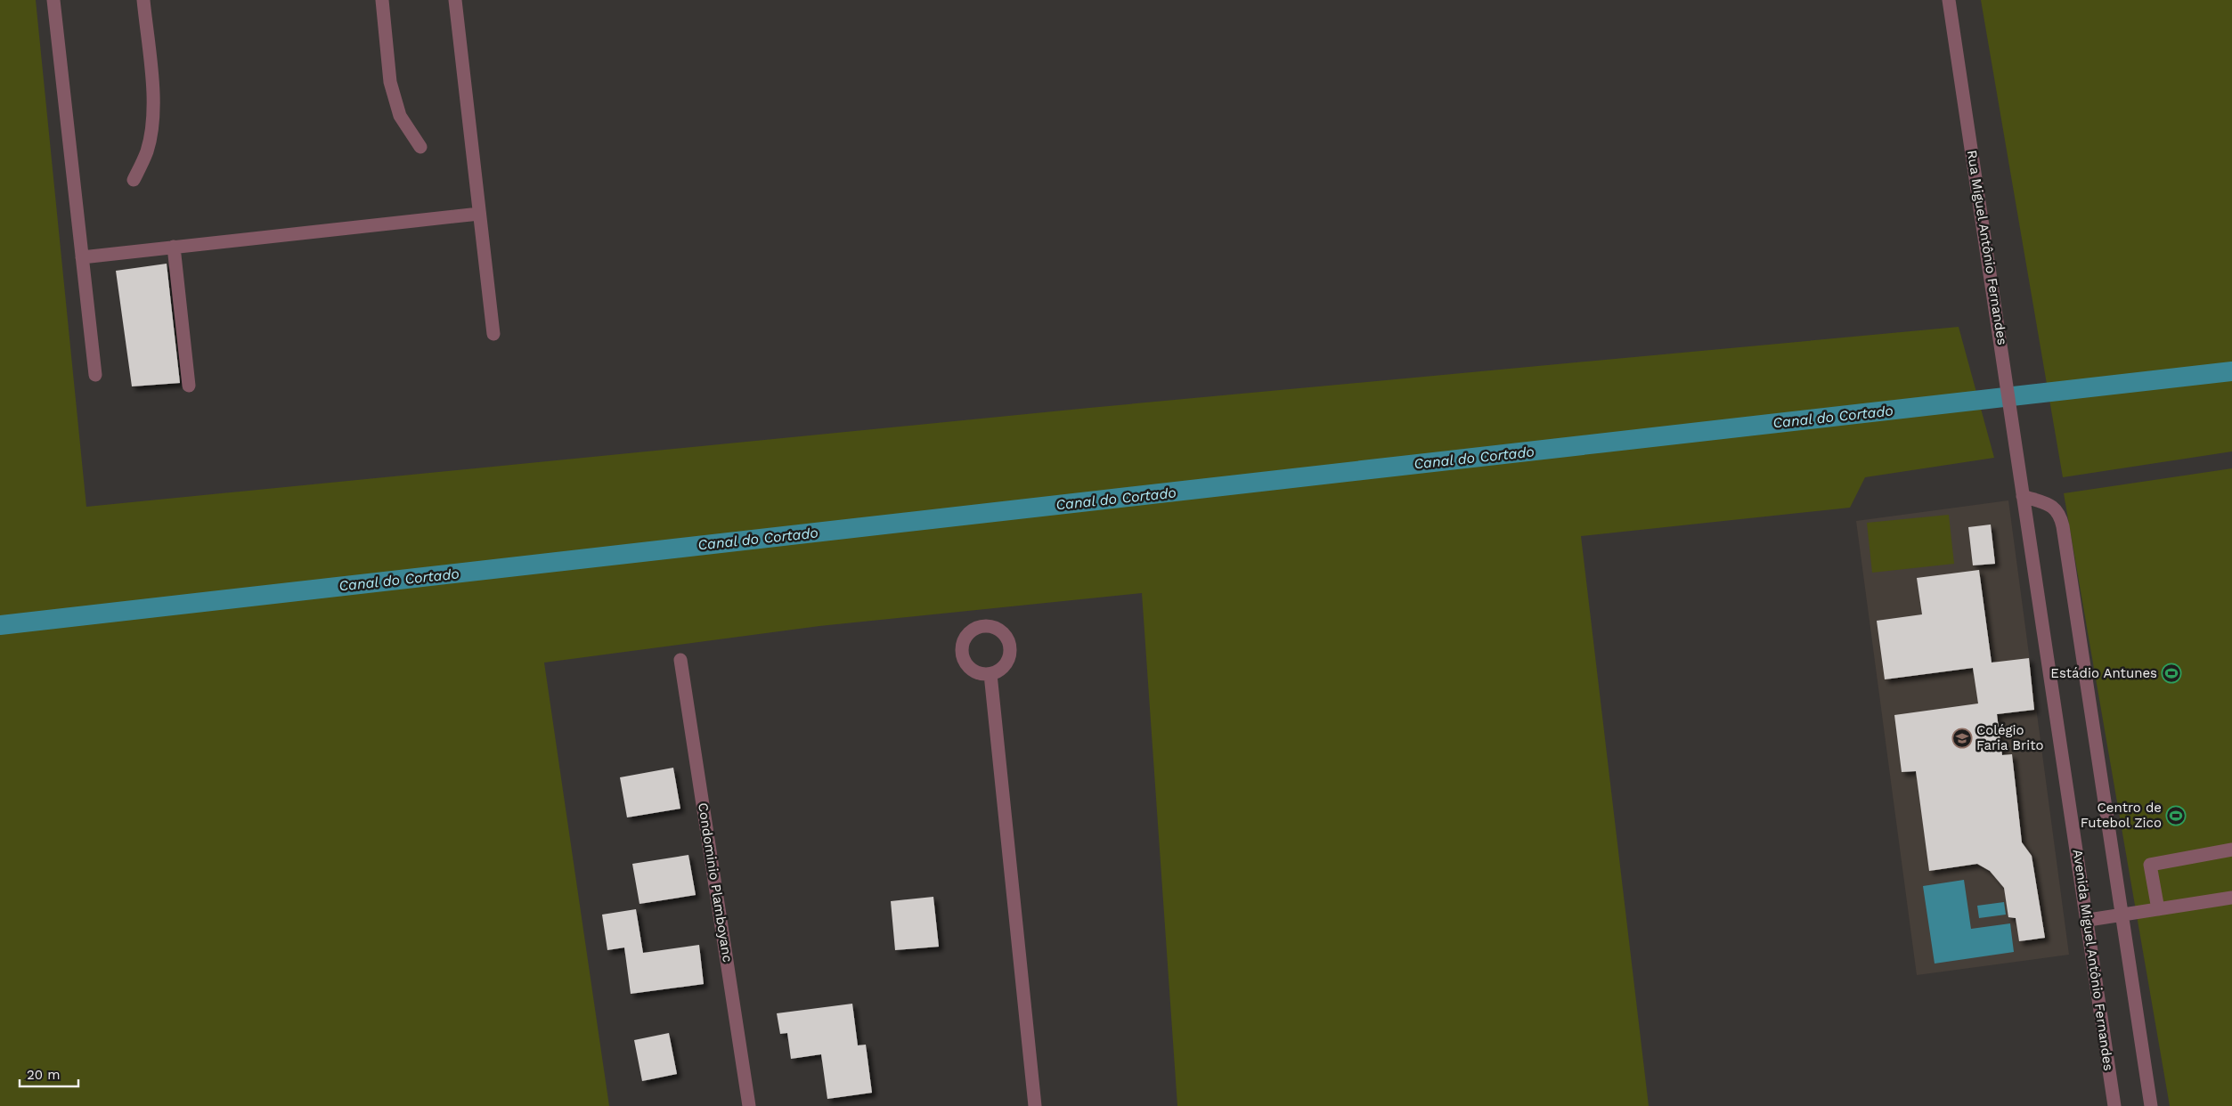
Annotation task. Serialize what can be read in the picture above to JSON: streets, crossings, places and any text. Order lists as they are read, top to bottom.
{
  "streets": {
    "street": ["Rua Miguel Antônio Fernandes", "Condominio Plamboyanc", "Avenida Miguel Antônio Fernandes"]
  },
  "crossings": [
    ["Rua Miguel Antônio Fernandes", "Avenida Miguel Antônio Fernandes"]
  ],
  "water": ["Canal do Cortado"],
  "places": {
    "sports": ["Estádio Antunes", "Centro de Futebol Zico"],
    "school or university": ["Colégio Faria Brito"]
  },
  "scale_bar": "20 m"
}
